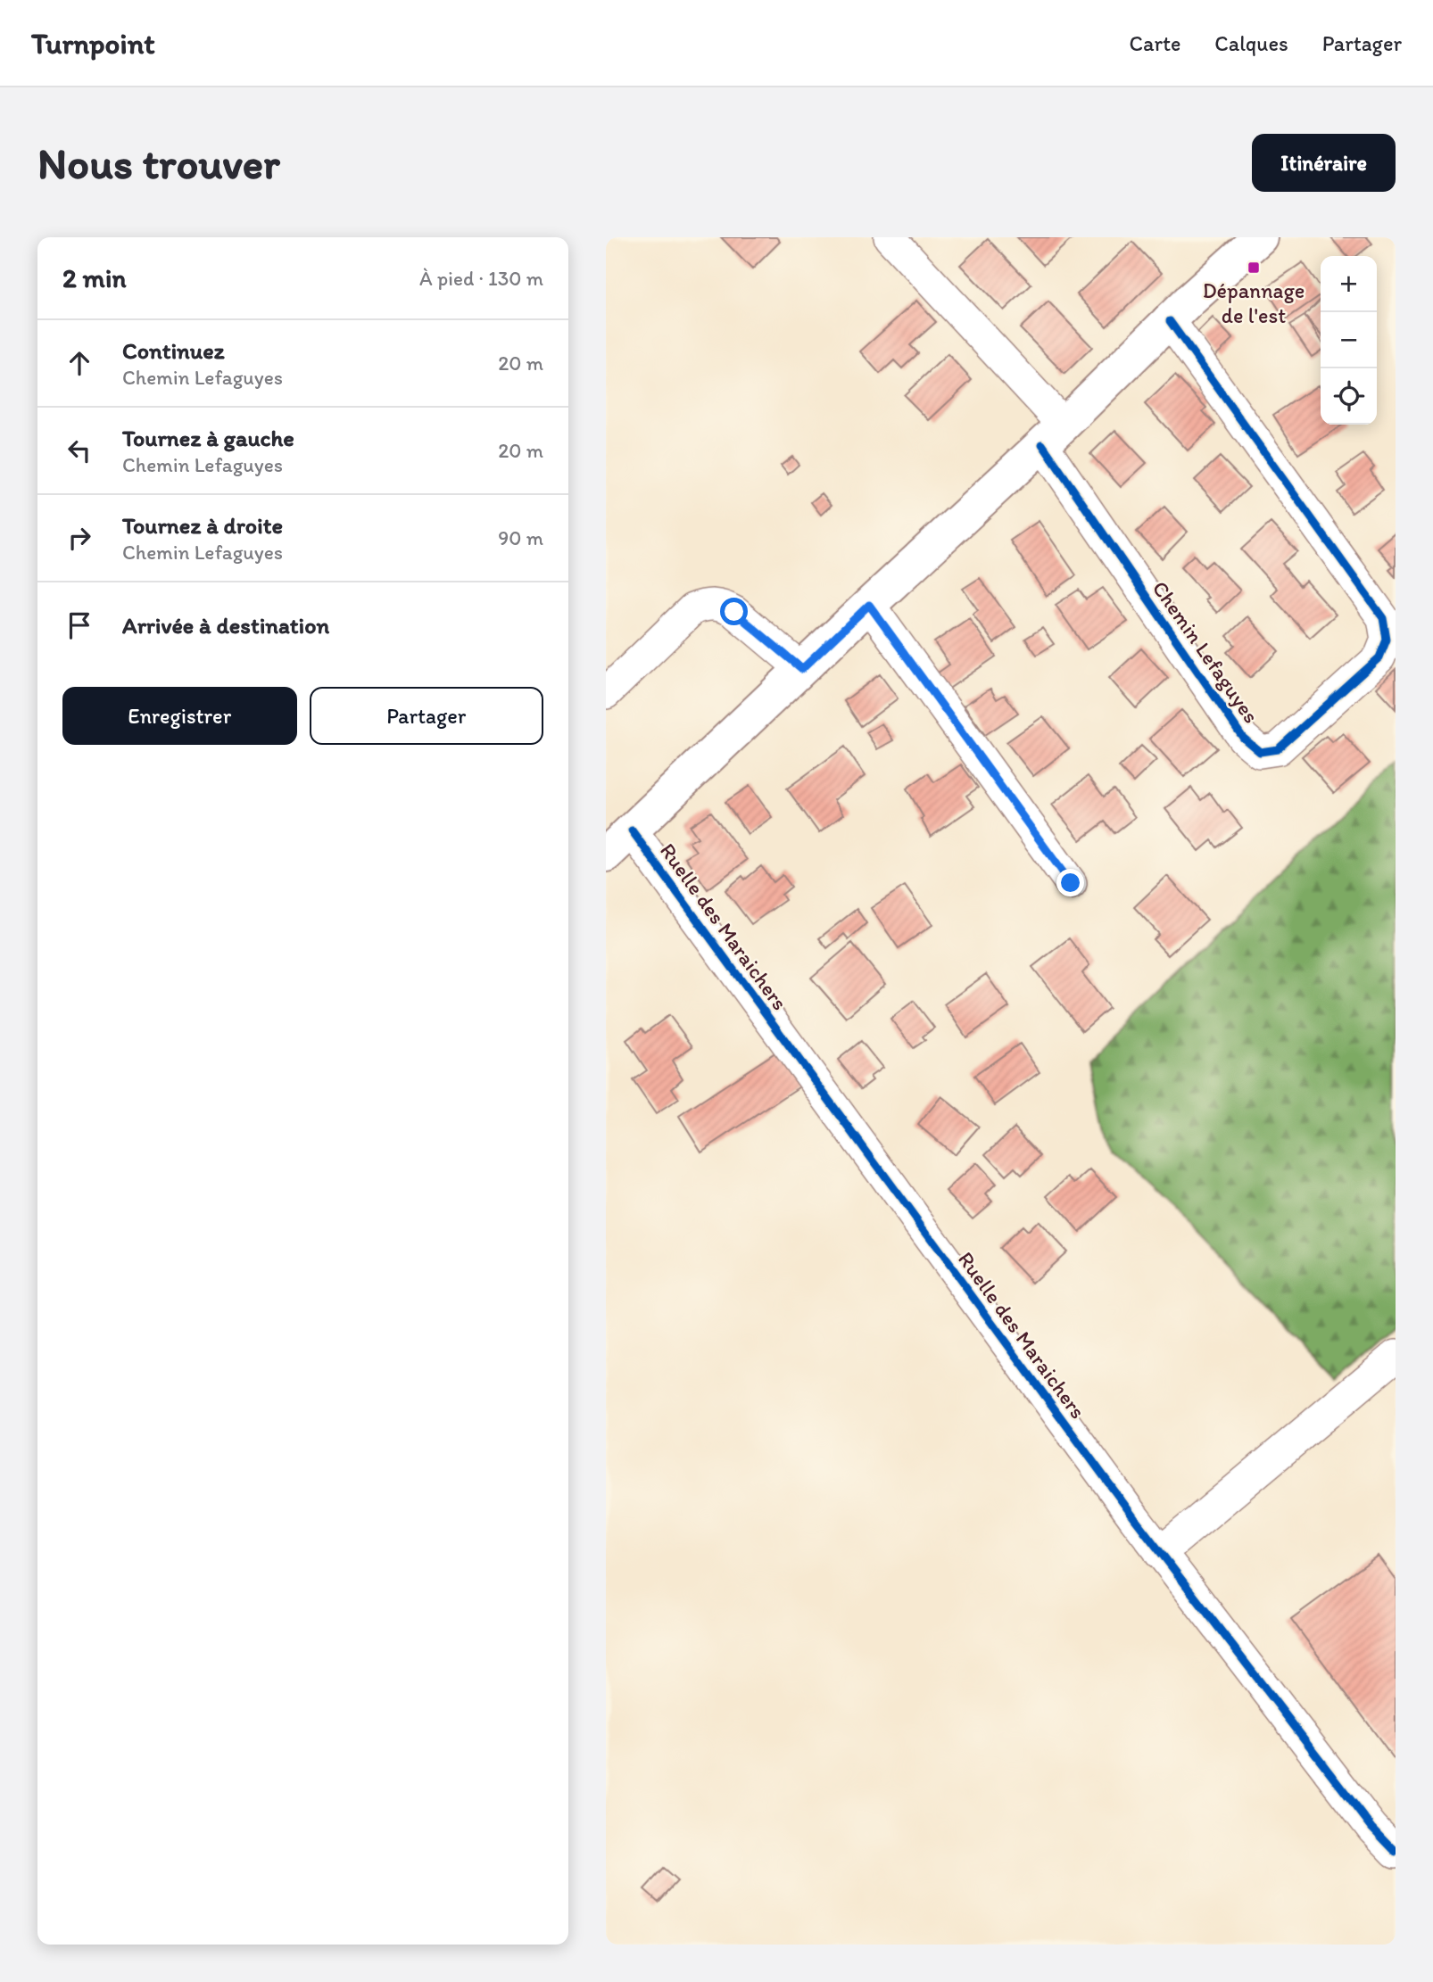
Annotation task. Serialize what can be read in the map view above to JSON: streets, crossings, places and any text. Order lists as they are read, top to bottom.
{
  "streets": {
    "street": ["Chemin Lefaguyes", "Ruelle des Maraichers"]
  },
  "places": {
    "transit": ["Dépannage de l'est"]
  },
  "page": {
    "header": "Turnpoint",
    "nav": ["Carte", "Calques", "Partager"],
    "buttons": [
      "Itinéraire",
      ["Enregistrer", "Partager"]
    ],
    "title": "Nous trouver",
    "heading": ["2 min", "À pied · 130 m"],
    "map_buttons": ["+", "−"],
    "list": [
      ["Continuez", "Chemin Lefaguyes", "20 m"],
      ["Tournez à gauche", "Chemin Lefaguyes", "20 m"],
      ["Tournez à droite", "Chemin Lefaguyes", "90 m"],
      "Arrivée à destination"
    ]
  }
}
